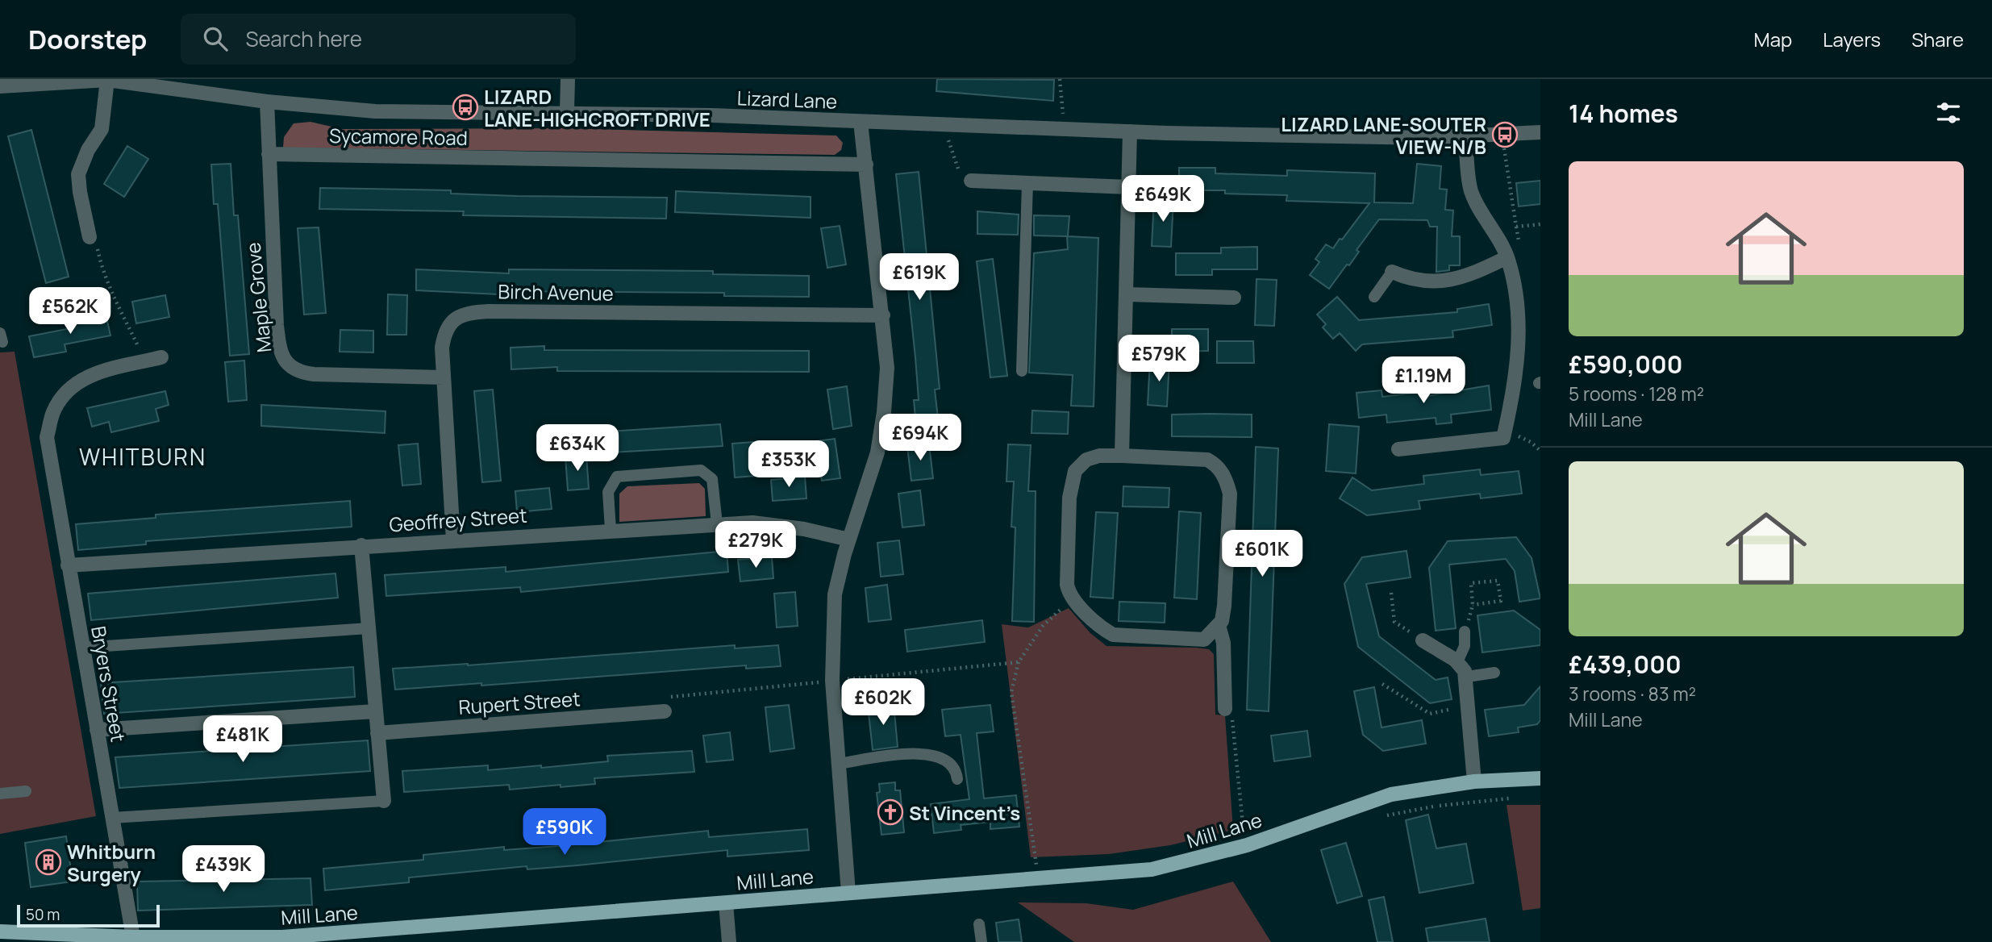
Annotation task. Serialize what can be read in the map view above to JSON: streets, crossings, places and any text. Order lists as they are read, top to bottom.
{
  "streets": {
    "main road": ["Mill Lane"],
    "street": [
      "Lizard Lane",
      "Sycamore Road",
      "Birch Avenue",
      "Maple Grove",
      "Geoffrey Street",
      "Bryers Street",
      "Rupert Street"
    ]
  },
  "crossings": [
    ["Lizard Lane", "Maple Grove"],
    ["Sycamore Road", "Maple Grove"],
    ["Birch Avenue", "Maple Grove"],
    ["Birch Avenue", "Geoffrey Street"],
    ["Geoffrey Street", "Bryers Street"],
    ["Bryers Street", "Mill Lane"]
  ],
  "districts": ["WHITBURN"],
  "places": {
    "bus stop": ["LIZARD LANE-HIGHCROFT DRIVE", "LIZARD LANE-SOUTER VIEW-N/B"],
    "church": ["St Vincent’s"],
    "building": ["Whitburn Surgery"]
  },
  "scale_bar": "50 m",
  "page": {
    "header": "Doorstep",
    "search": "Search here",
    "nav": ["Map", "Layers", "Share"],
    "heading": "14 homes",
    "list": [
      {
        "name": "£590,000",
        "note": "5 rooms · 128 m² · Mill Lane"
      },
      {
        "name": "£439,000",
        "note": "3 rooms · 83 m² · Mill Lane"
      }
    ],
    "price": [
      "£649K",
      "£619K",
      "£562K",
      "£579K",
      "£1.19M",
      "£694K",
      "£634K",
      "£353K",
      "£279K",
      "£601K",
      "£602K",
      "£481K",
      "£590K",
      "£439K"
    ],
    "scale": "50 m"
  }
}
